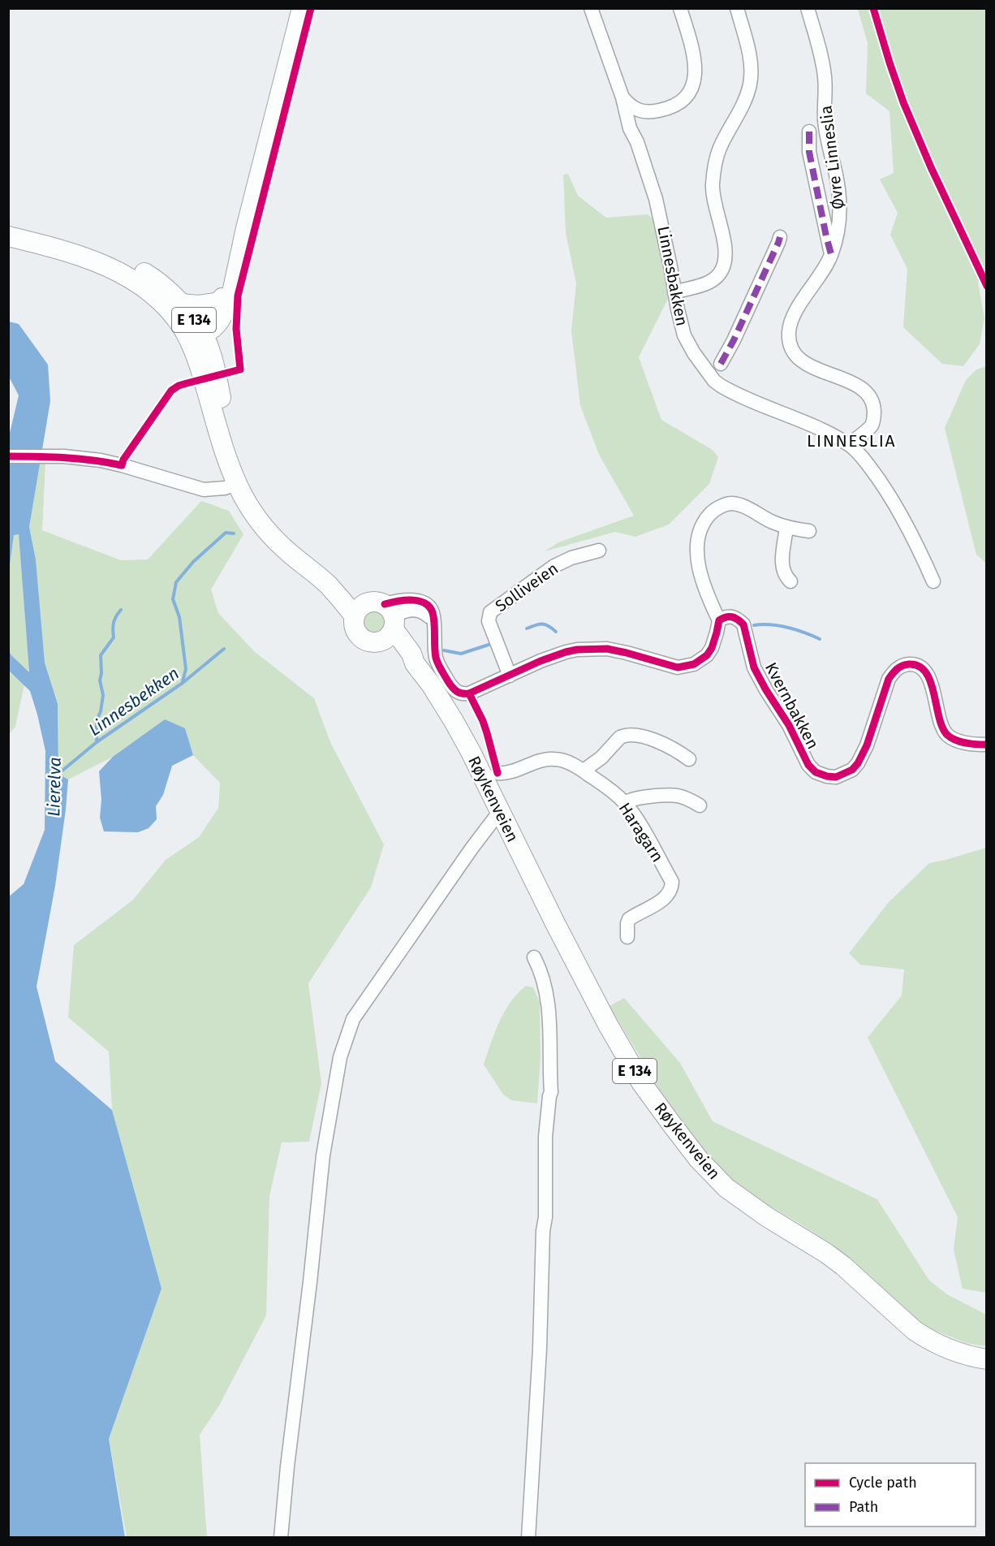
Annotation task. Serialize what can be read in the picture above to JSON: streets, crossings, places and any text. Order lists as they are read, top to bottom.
{
  "streets": {
    "highway": ["E 134", "Røykenveien"],
    "street": [
      "Øvre Linneslia",
      "Linnesbakken",
      "Solliveien",
      "Kvernbakken",
      "Haragarn"
    ]
  },
  "crossings": [
    ["Øvre Linneslia", "Linnesbakken"],
    ["E 134", "Røykenveien"]
  ],
  "districts": ["LINNESLIA"],
  "water": ["Linnesbekken", "Lierelva"],
  "legend": ["Cycle path", "Path"]
}
